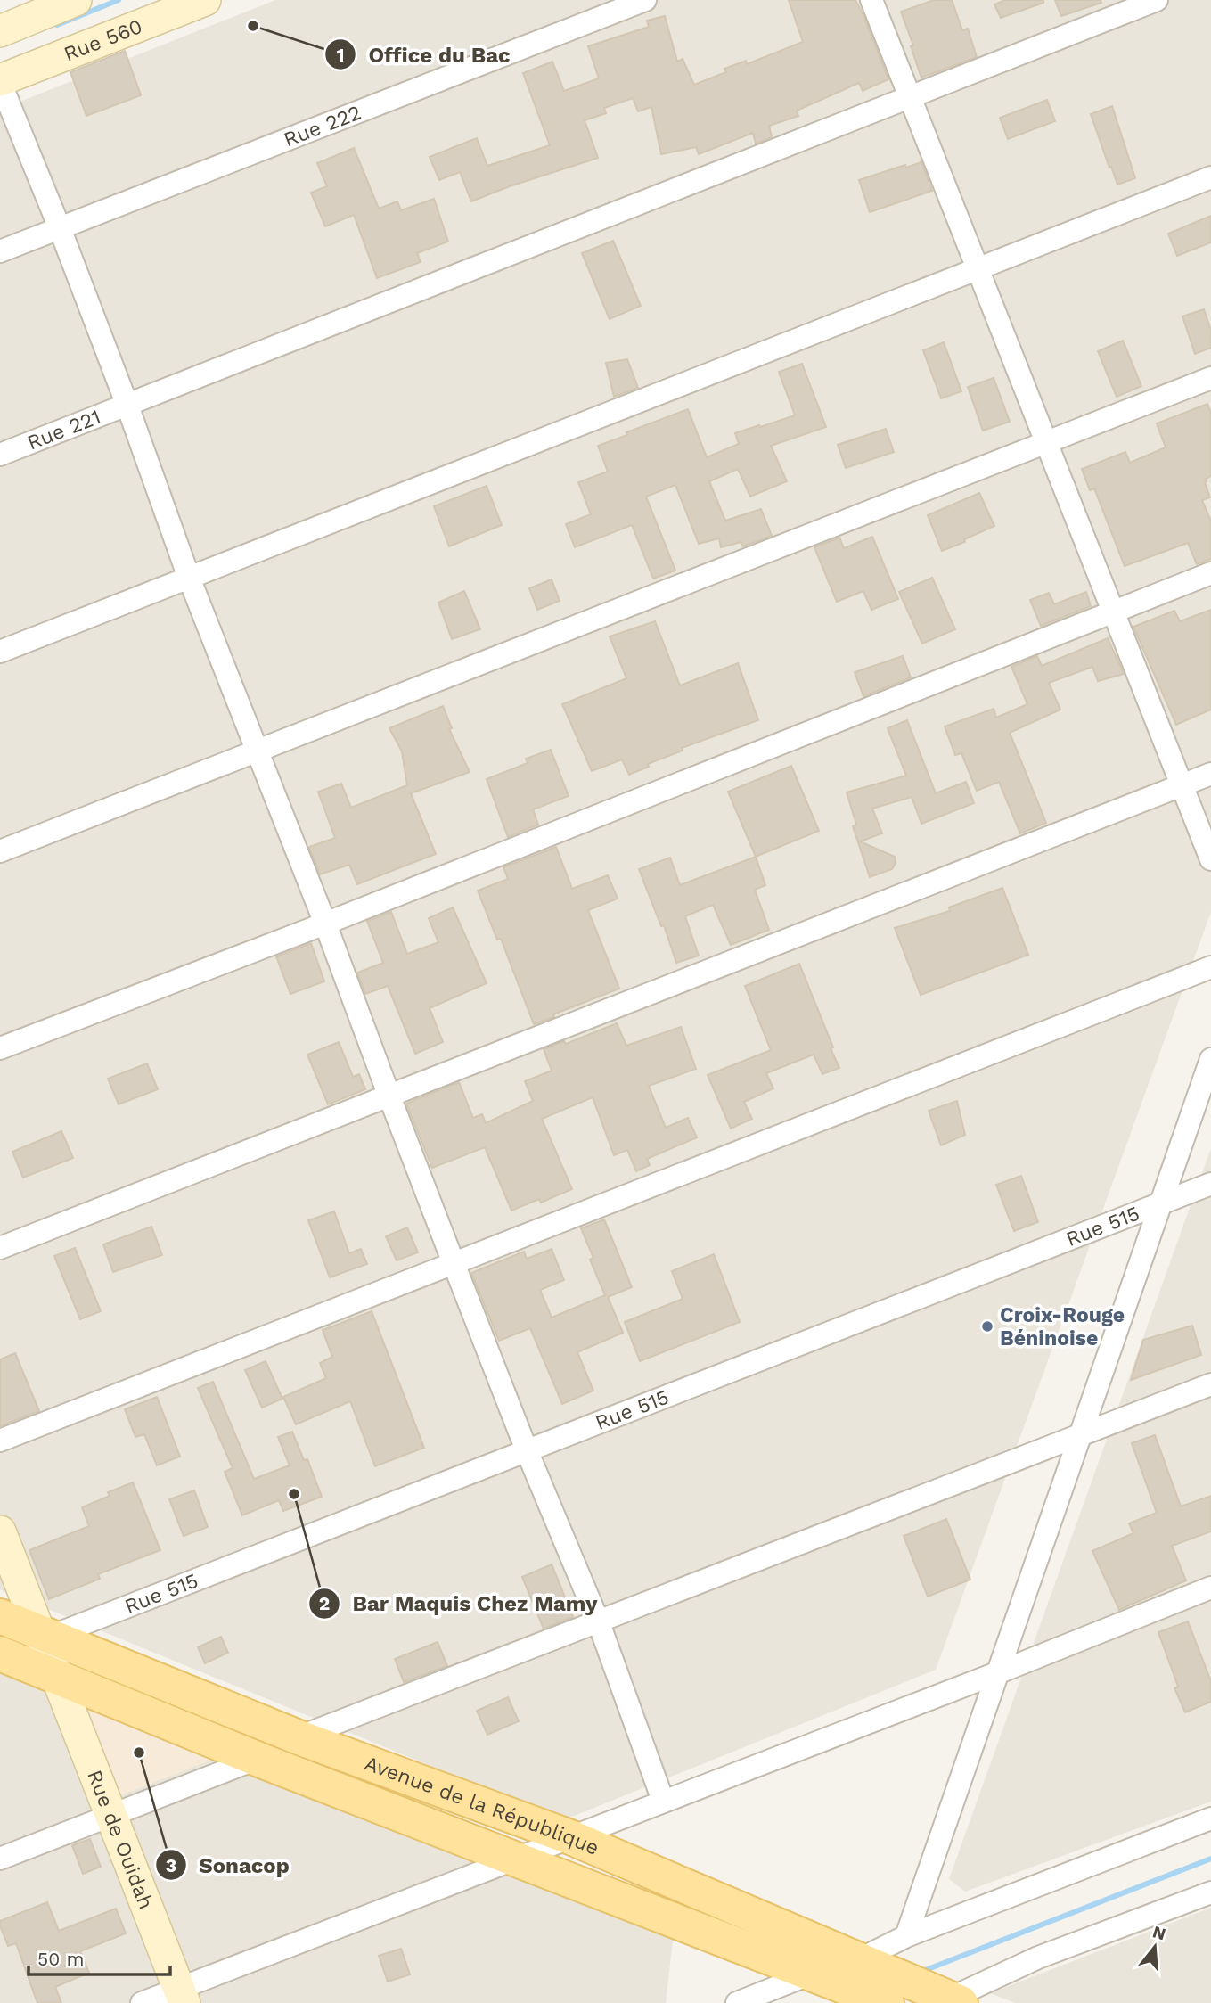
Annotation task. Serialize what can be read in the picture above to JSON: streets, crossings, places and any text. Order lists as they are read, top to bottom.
{
  "streets": {
    "main road": ["Rue 560", "Avenue de la République", "Rue de Ouidah"],
    "street": ["Rue 222", "Rue 221", "Rue 515"]
  },
  "crossings": [
    ["Rue 515", "Avenue de la République"],
    ["Rue 515", "Rue de Ouidah"],
    ["Avenue de la République", "Rue de Ouidah"]
  ],
  "places": [
    "Office du Bac",
    "Croix-Rouge Béninoise",
    "Bar Maquis Chez Mamy",
    "Sonacop"
  ],
  "scale_bar": "50 m",
  "north": "top"
}
